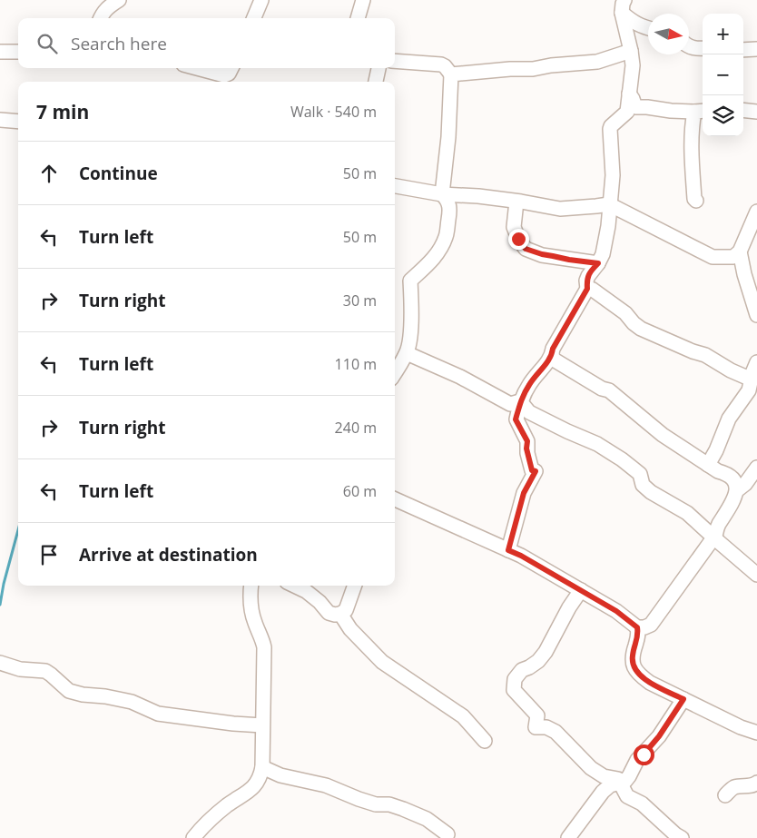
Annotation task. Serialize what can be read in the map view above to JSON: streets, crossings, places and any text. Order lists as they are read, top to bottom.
{
  "north": "right",
  "page": {
    "map_buttons": ["+", "−"],
    "search": "Search here",
    "heading": ["7 min", "Walk · 540 m"],
    "list": [
      ["Continue", "50 m"],
      ["Turn left", "50 m"],
      ["Turn right", "30 m"],
      ["Turn left", "110 m"],
      ["Turn right", "240 m"],
      ["Turn left", "60 m"],
      "Arrive at destination"
    ]
  }
}
